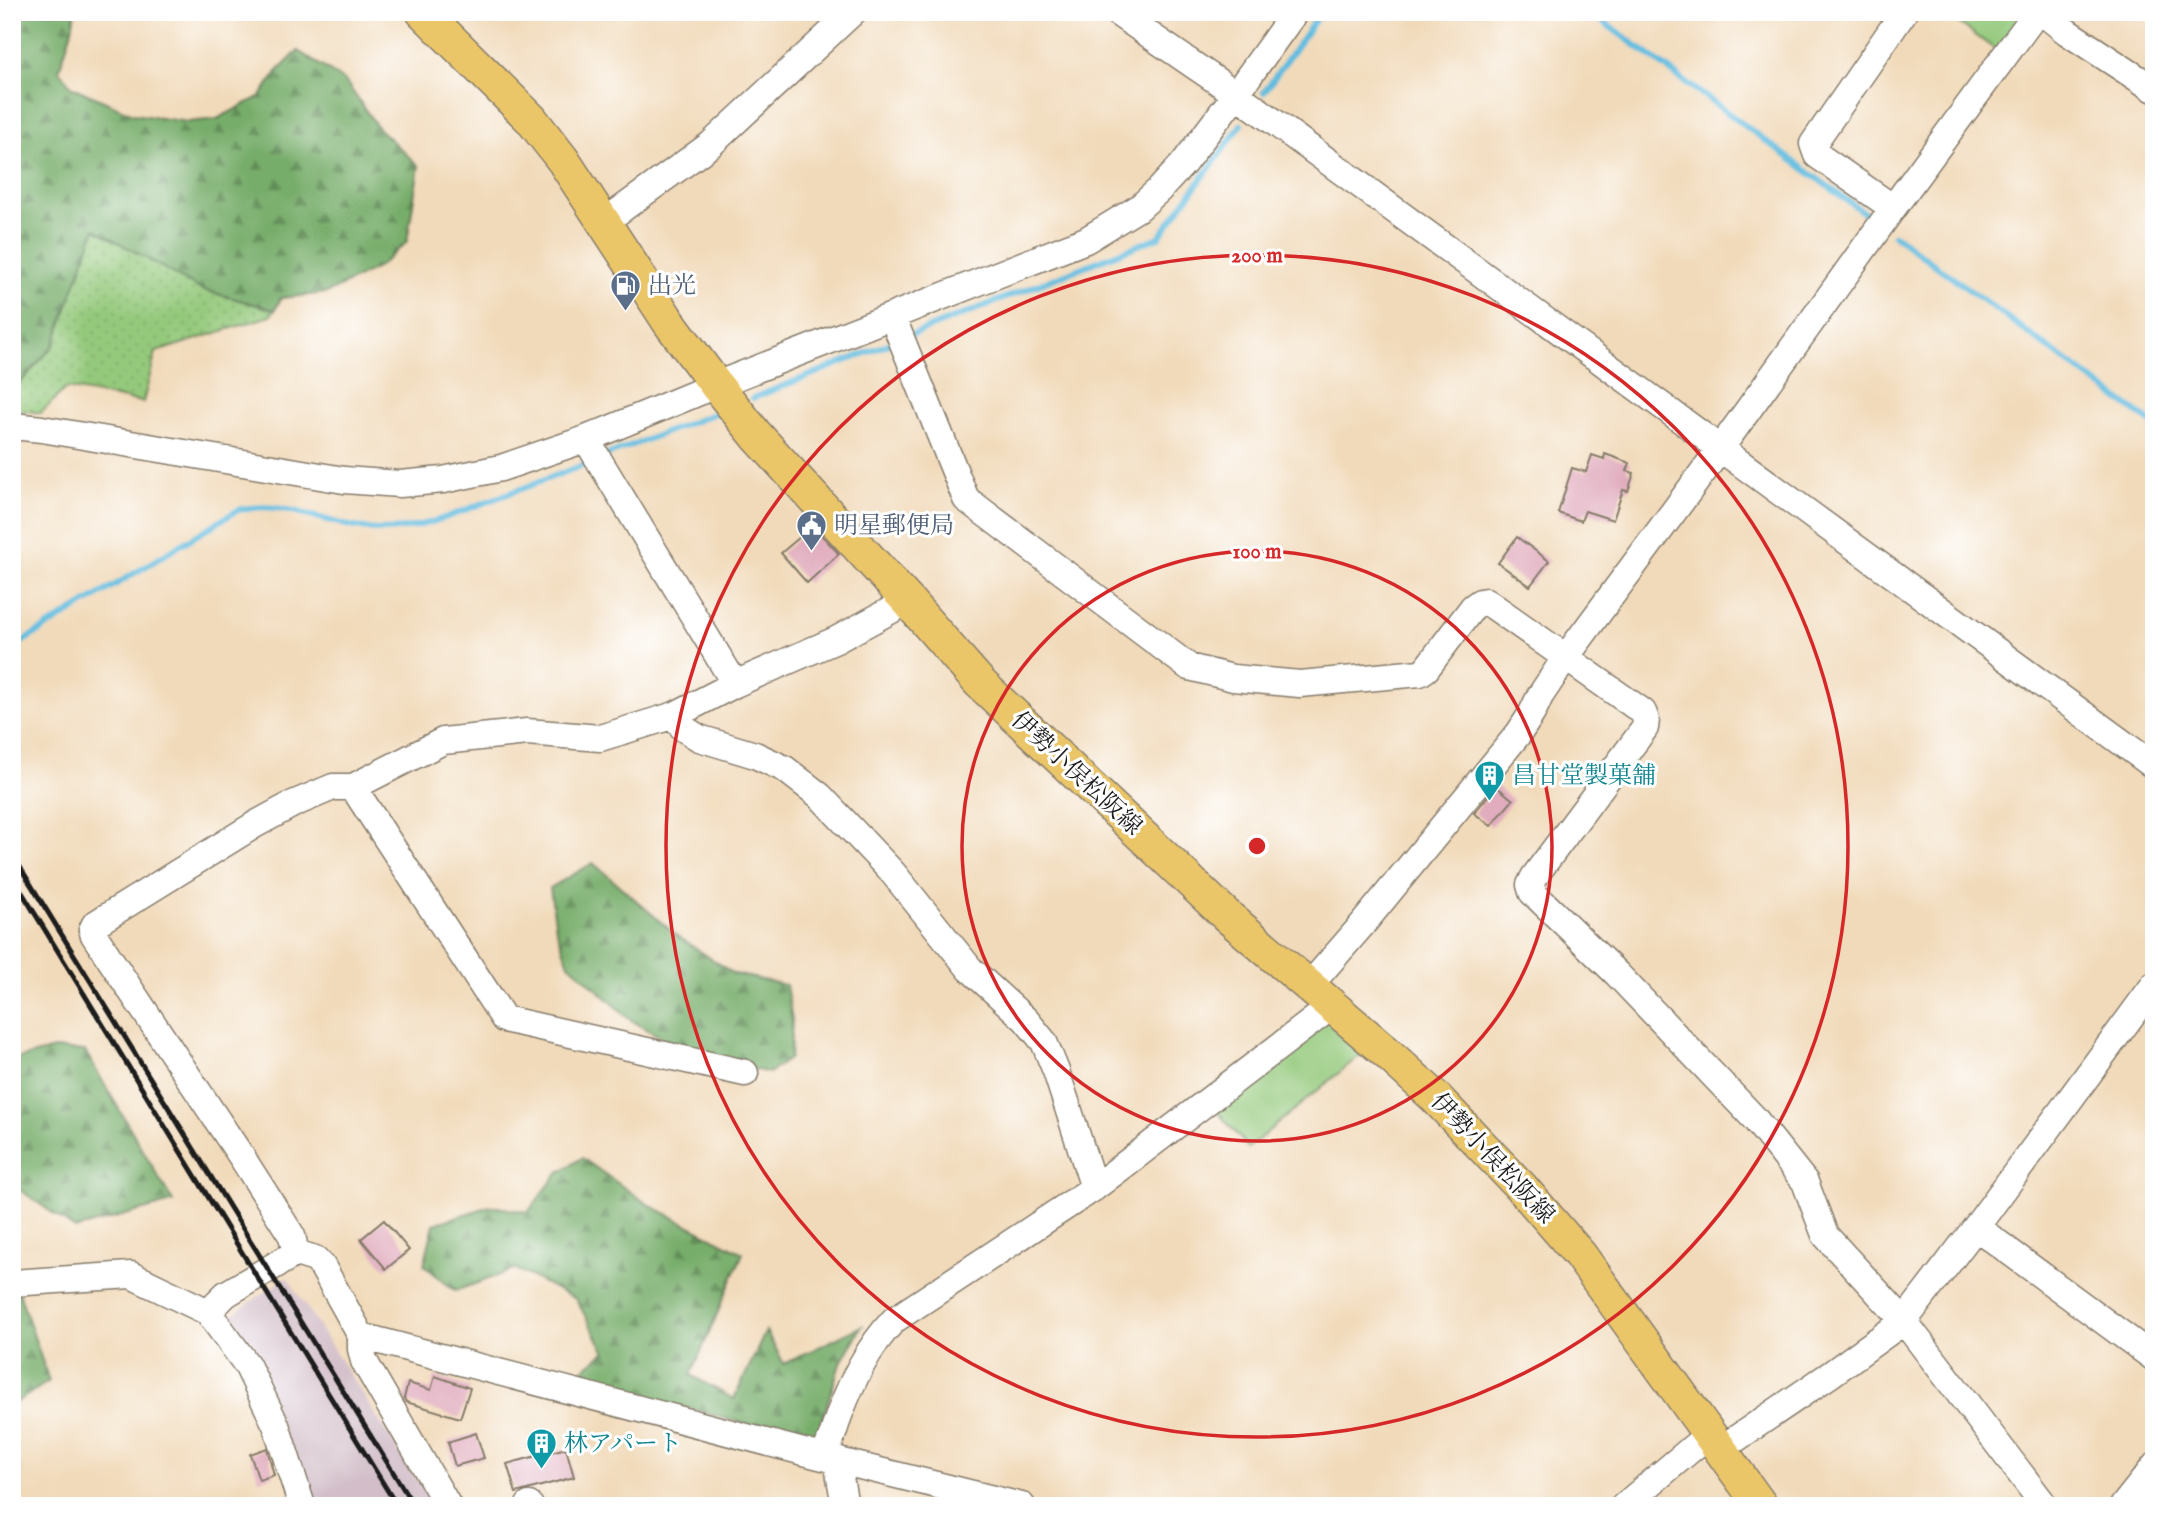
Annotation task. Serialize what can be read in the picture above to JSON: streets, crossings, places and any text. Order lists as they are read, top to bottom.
{
  "streets": {
    "main road": ["伊勢小俣松阪線"]
  },
  "places": {
    "fuel station": ["出光"],
    "public building": ["明星郵便局"],
    "building": ["昌甘堂製菓舗", "林アパート"]
  },
  "rings": ["200 m", "100 m"]
}
